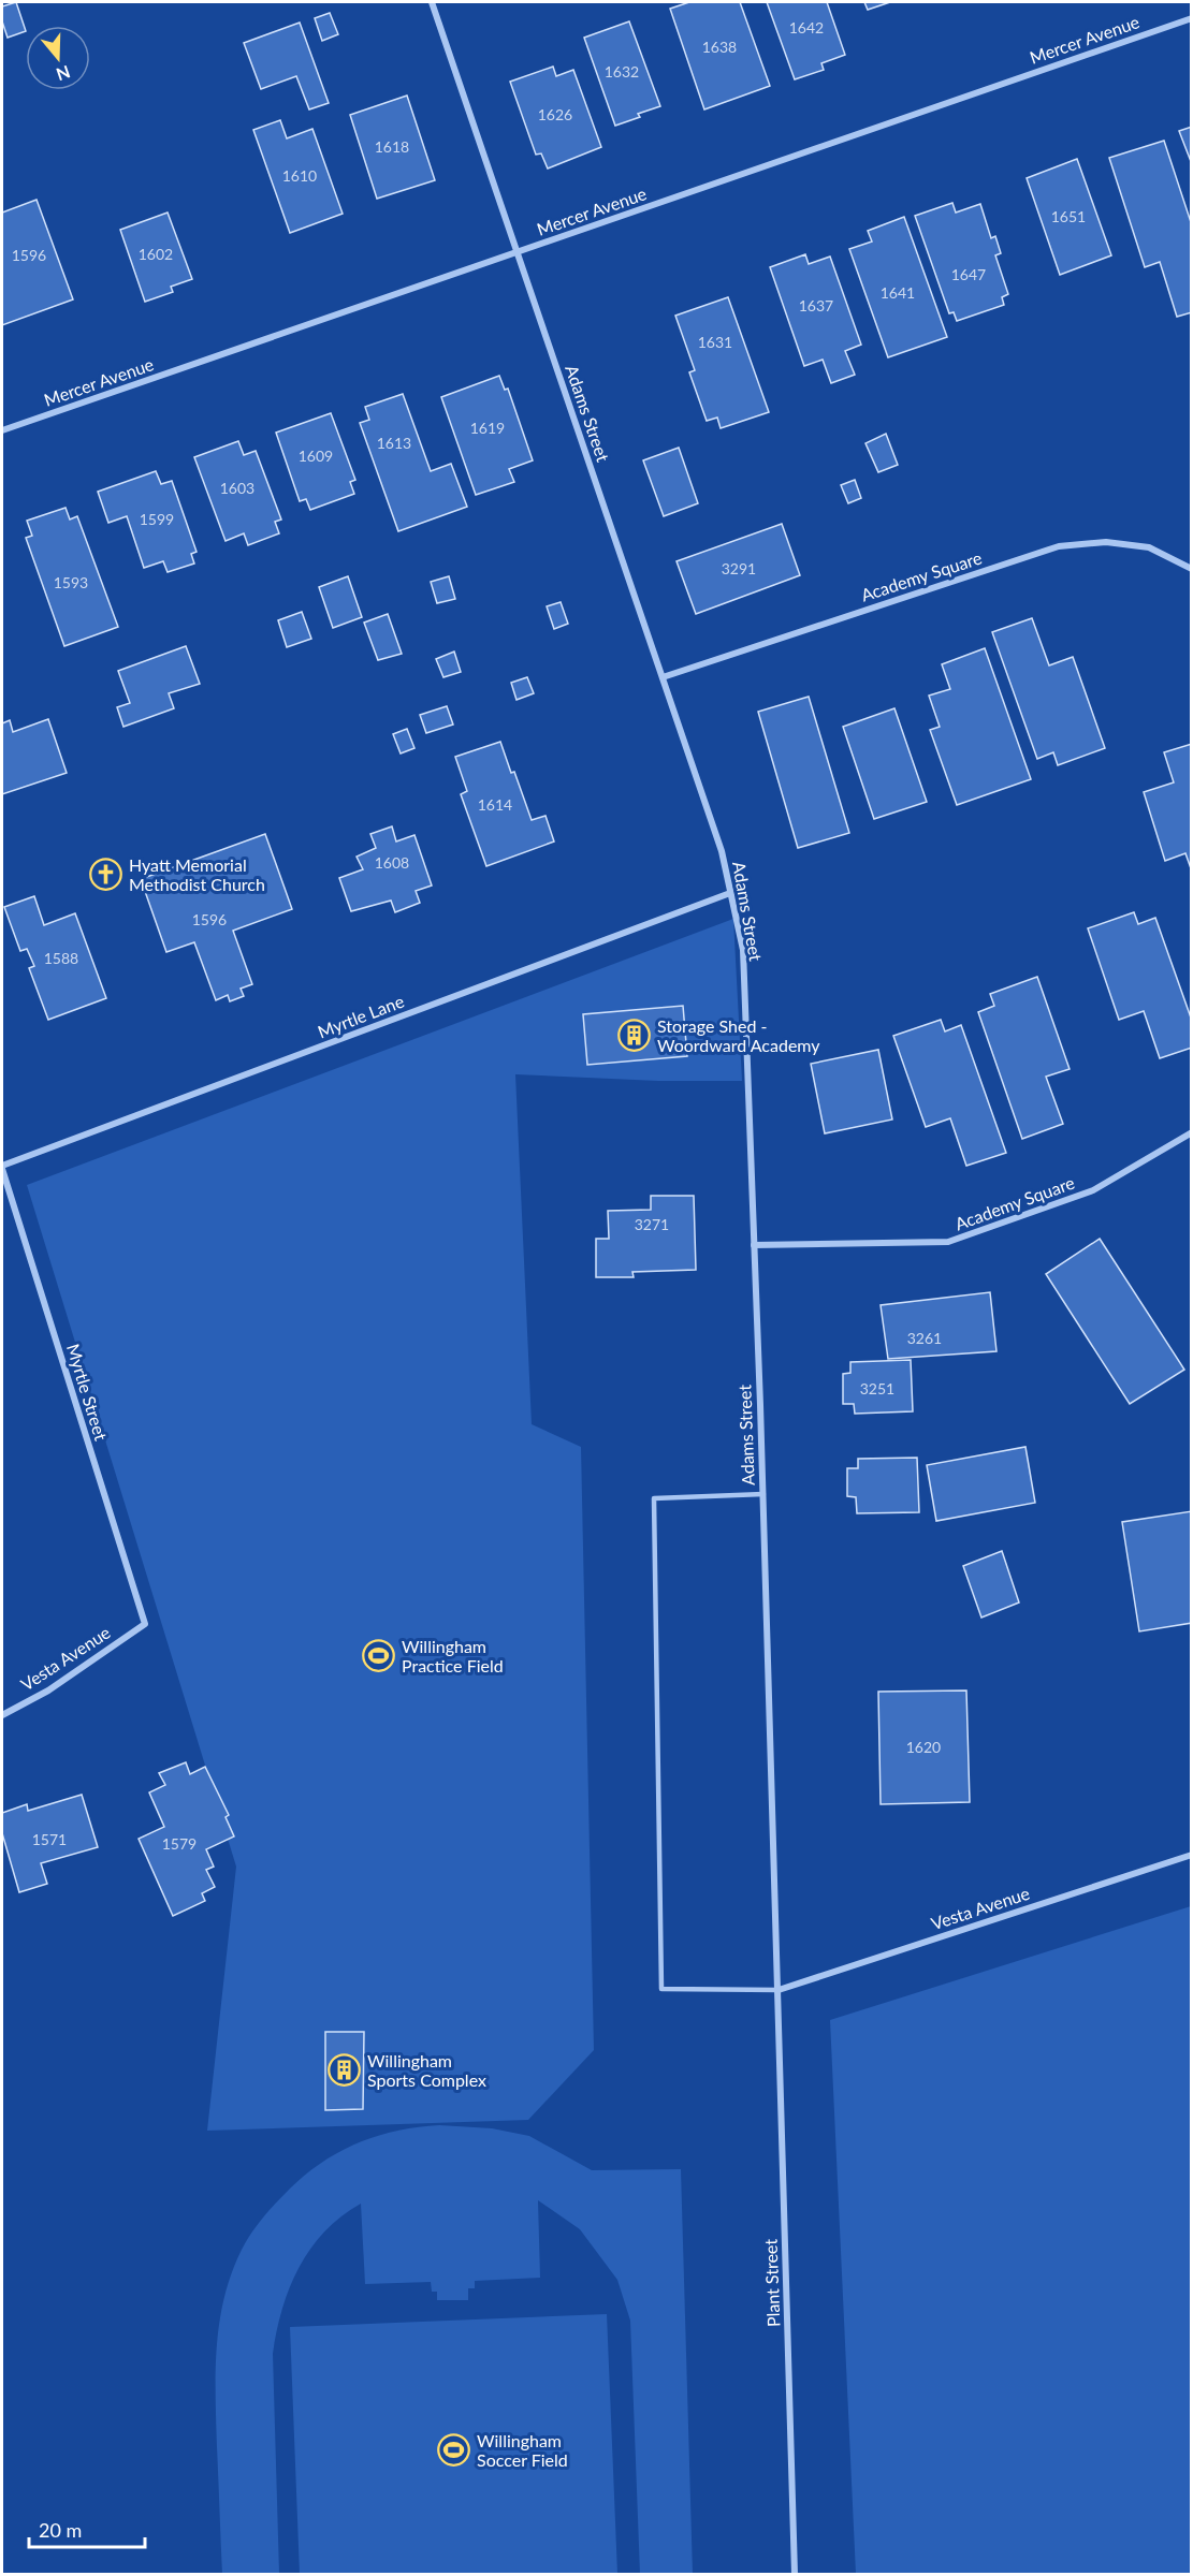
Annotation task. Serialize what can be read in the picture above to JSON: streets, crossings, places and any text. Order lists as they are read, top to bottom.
{
  "streets": {
    "street": [
      "Mercer Avenue",
      "Adams Street",
      "Academy Square",
      "Myrtle Lane",
      "Myrtle Street",
      "Vesta Avenue",
      "Plant Street"
    ]
  },
  "crossings": [
    ["Mercer Avenue", "Adams Street"],
    ["Adams Street", "Academy Square"],
    ["Adams Street", "Myrtle Lane"],
    ["Adams Street", "Vesta Avenue"],
    ["Adams Street", "Plant Street"],
    ["Myrtle Lane", "Myrtle Street"],
    ["Myrtle Street", "Vesta Avenue"],
    ["Vesta Avenue", "Plant Street"]
  ],
  "places": {
    "church": ["Hyatt Memorial Methodist Church"],
    "building": ["Storage Shed - Woordward Academy", "Willingham Sports Complex"],
    "sports": ["Willingham Practice Field", "Willingham Soccer Field"]
  },
  "house_numbers": [
    "1642",
    "1638",
    "1632",
    "1626",
    "1618",
    "1610",
    "1651",
    "1602",
    "1596",
    "1647",
    "1641",
    "1637",
    "1631",
    "1619",
    "1613",
    "1609",
    "1603",
    "1599",
    "3291",
    "1593",
    "1614",
    "1608",
    "1596",
    "1588",
    "3271",
    "3261",
    "3251",
    "1620",
    "1571",
    "1579"
  ],
  "scale_bar": "20 m",
  "north": "bottom"
}
